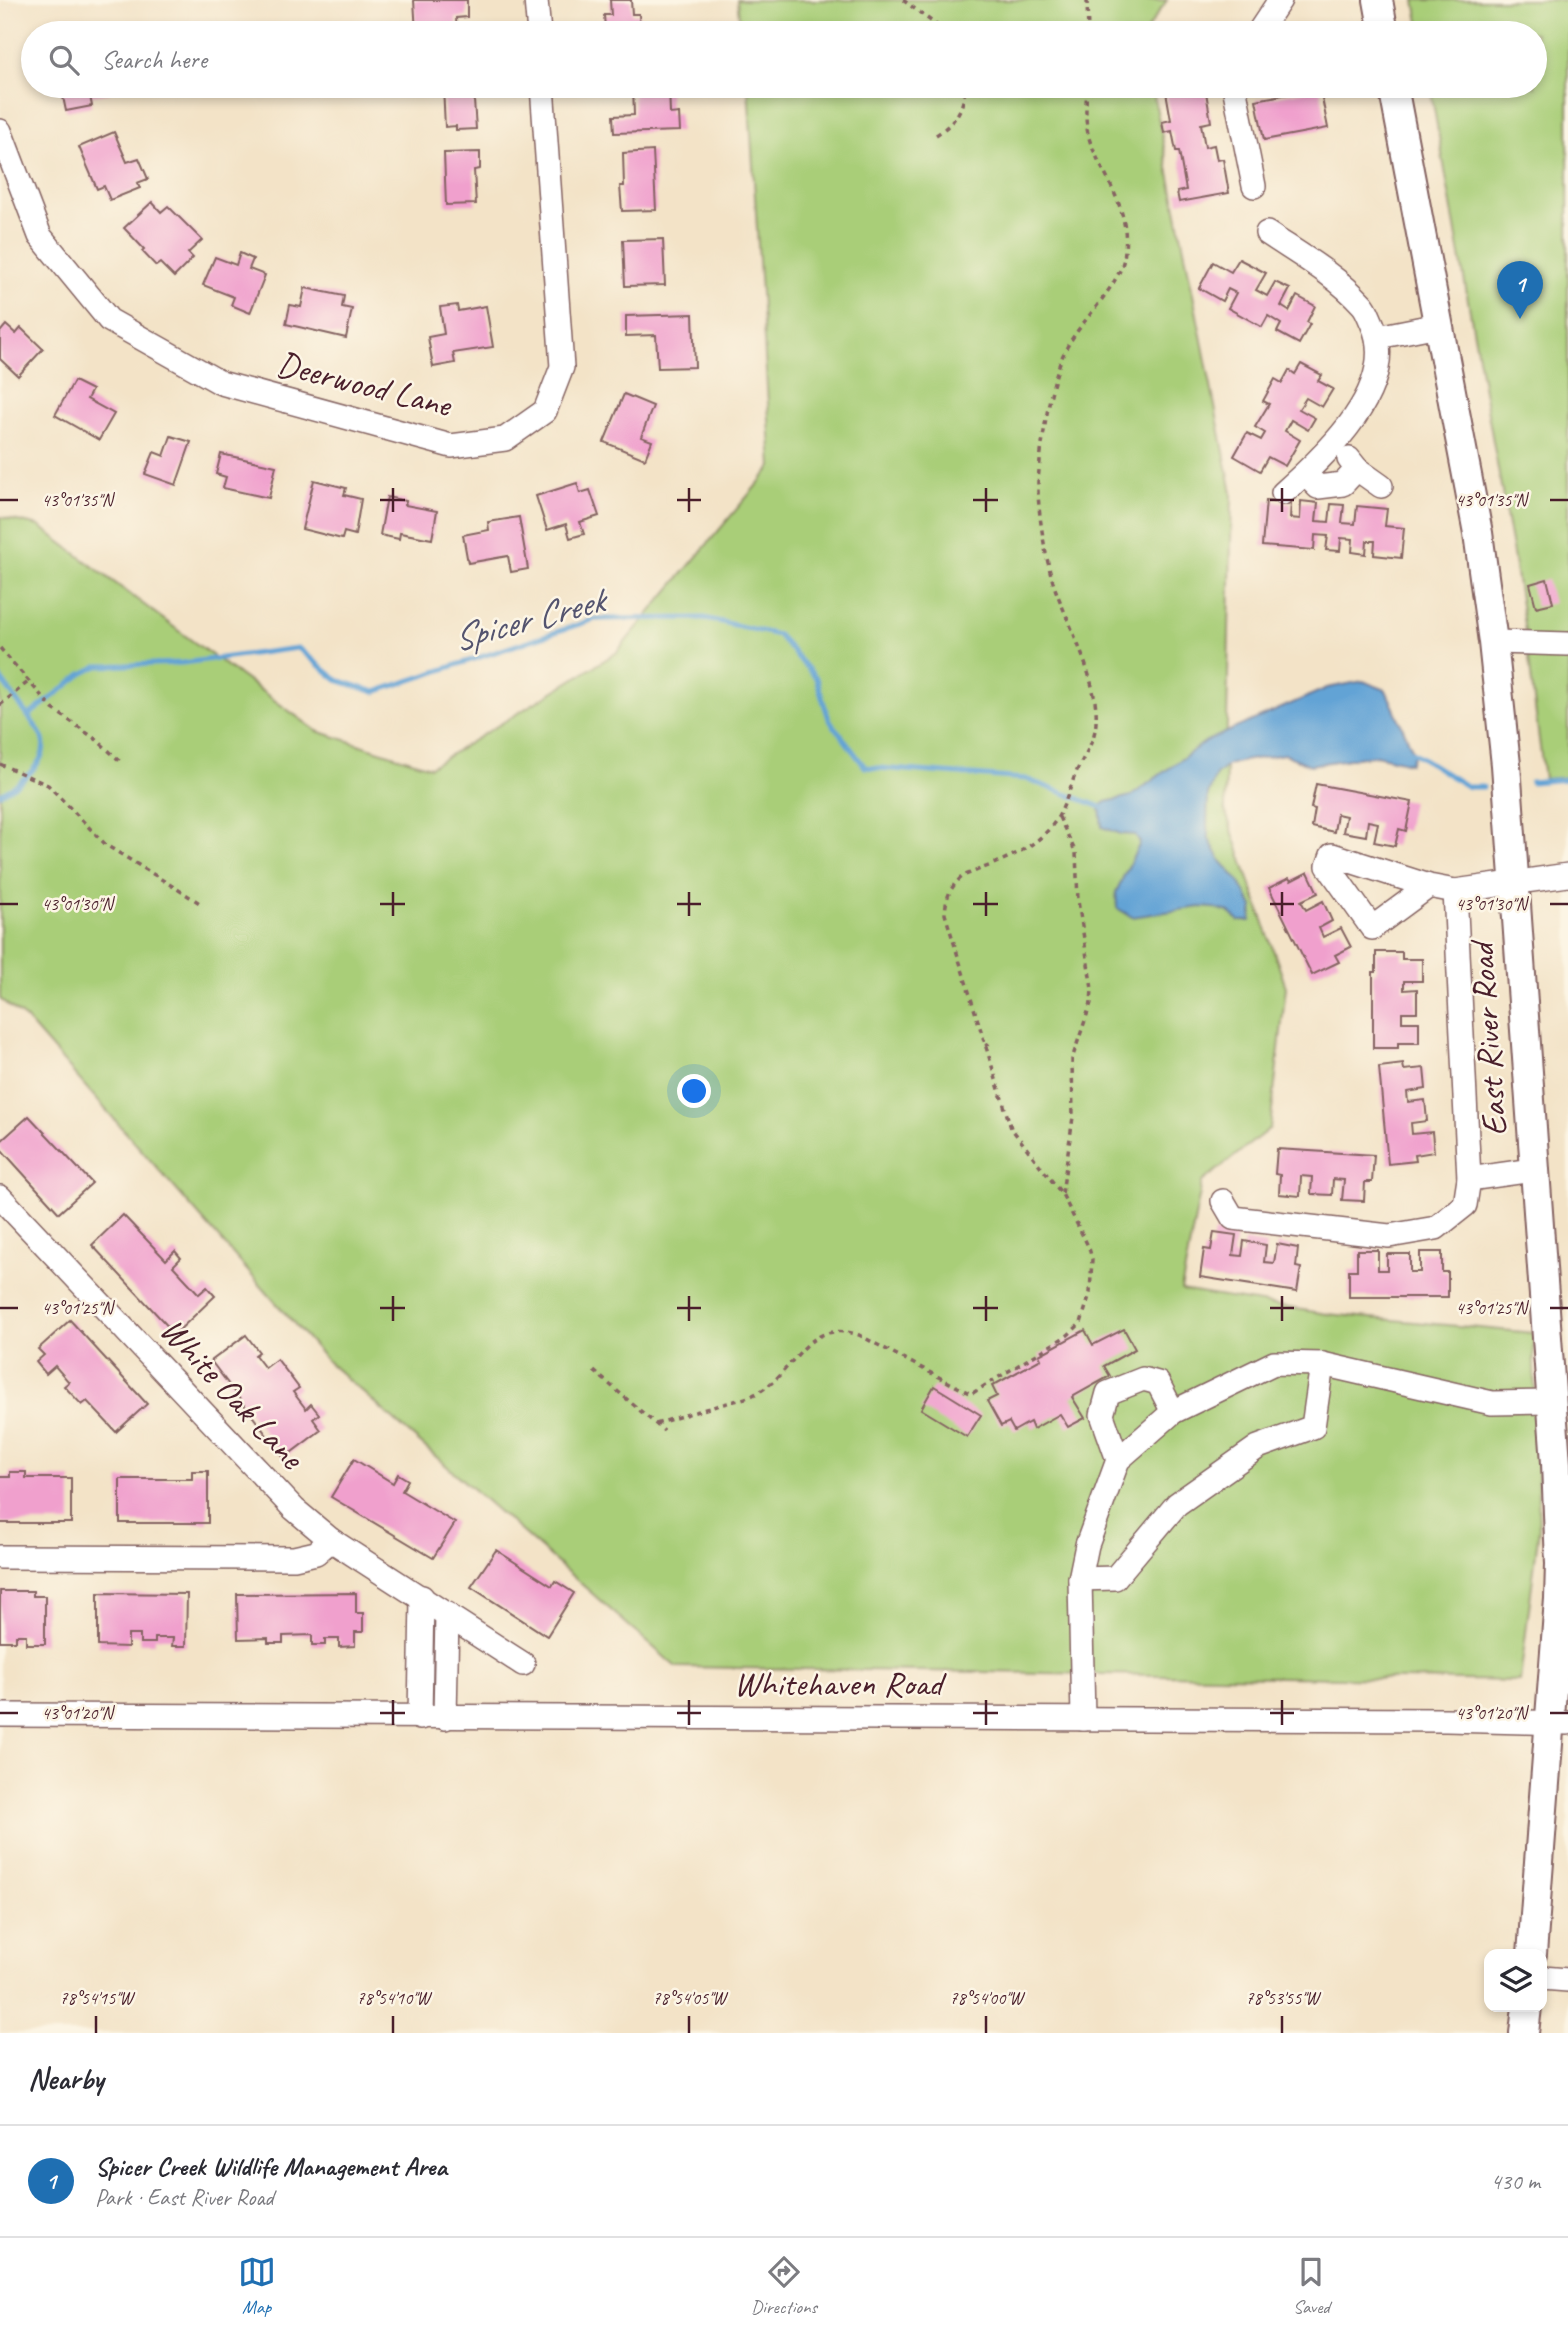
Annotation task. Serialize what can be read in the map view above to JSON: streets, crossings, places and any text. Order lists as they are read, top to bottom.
{
  "streets": {
    "main road": ["East River Road"],
    "street": ["Deerwood Lane", "White Oak Lane", "Whitehaven Road"]
  },
  "crossings": [
    ["East River Road", "Whitehaven Road"]
  ],
  "water": ["Spicer Creek"],
  "page": {
    "search": "Search here",
    "pins": "1",
    "heading": "Nearby",
    "list": [
      {
        "mark": "1",
        "name": "Spicer Creek Wildlife Management Area",
        "note": "Park · East River Road",
        "value": "430 m"
      }
    ],
    "nav": ["Map", "Directions", "Saved"]
  },
  "coordinates": [
    "43°01'35\"N",
    "43°01'30\"N",
    "43°01'25\"N",
    "43°01'20\"N",
    "78°54'15\"W",
    "78°54'10\"W",
    "78°54'05\"W",
    "78°54'00\"W",
    "78°53'55\"W"
  ]
}
